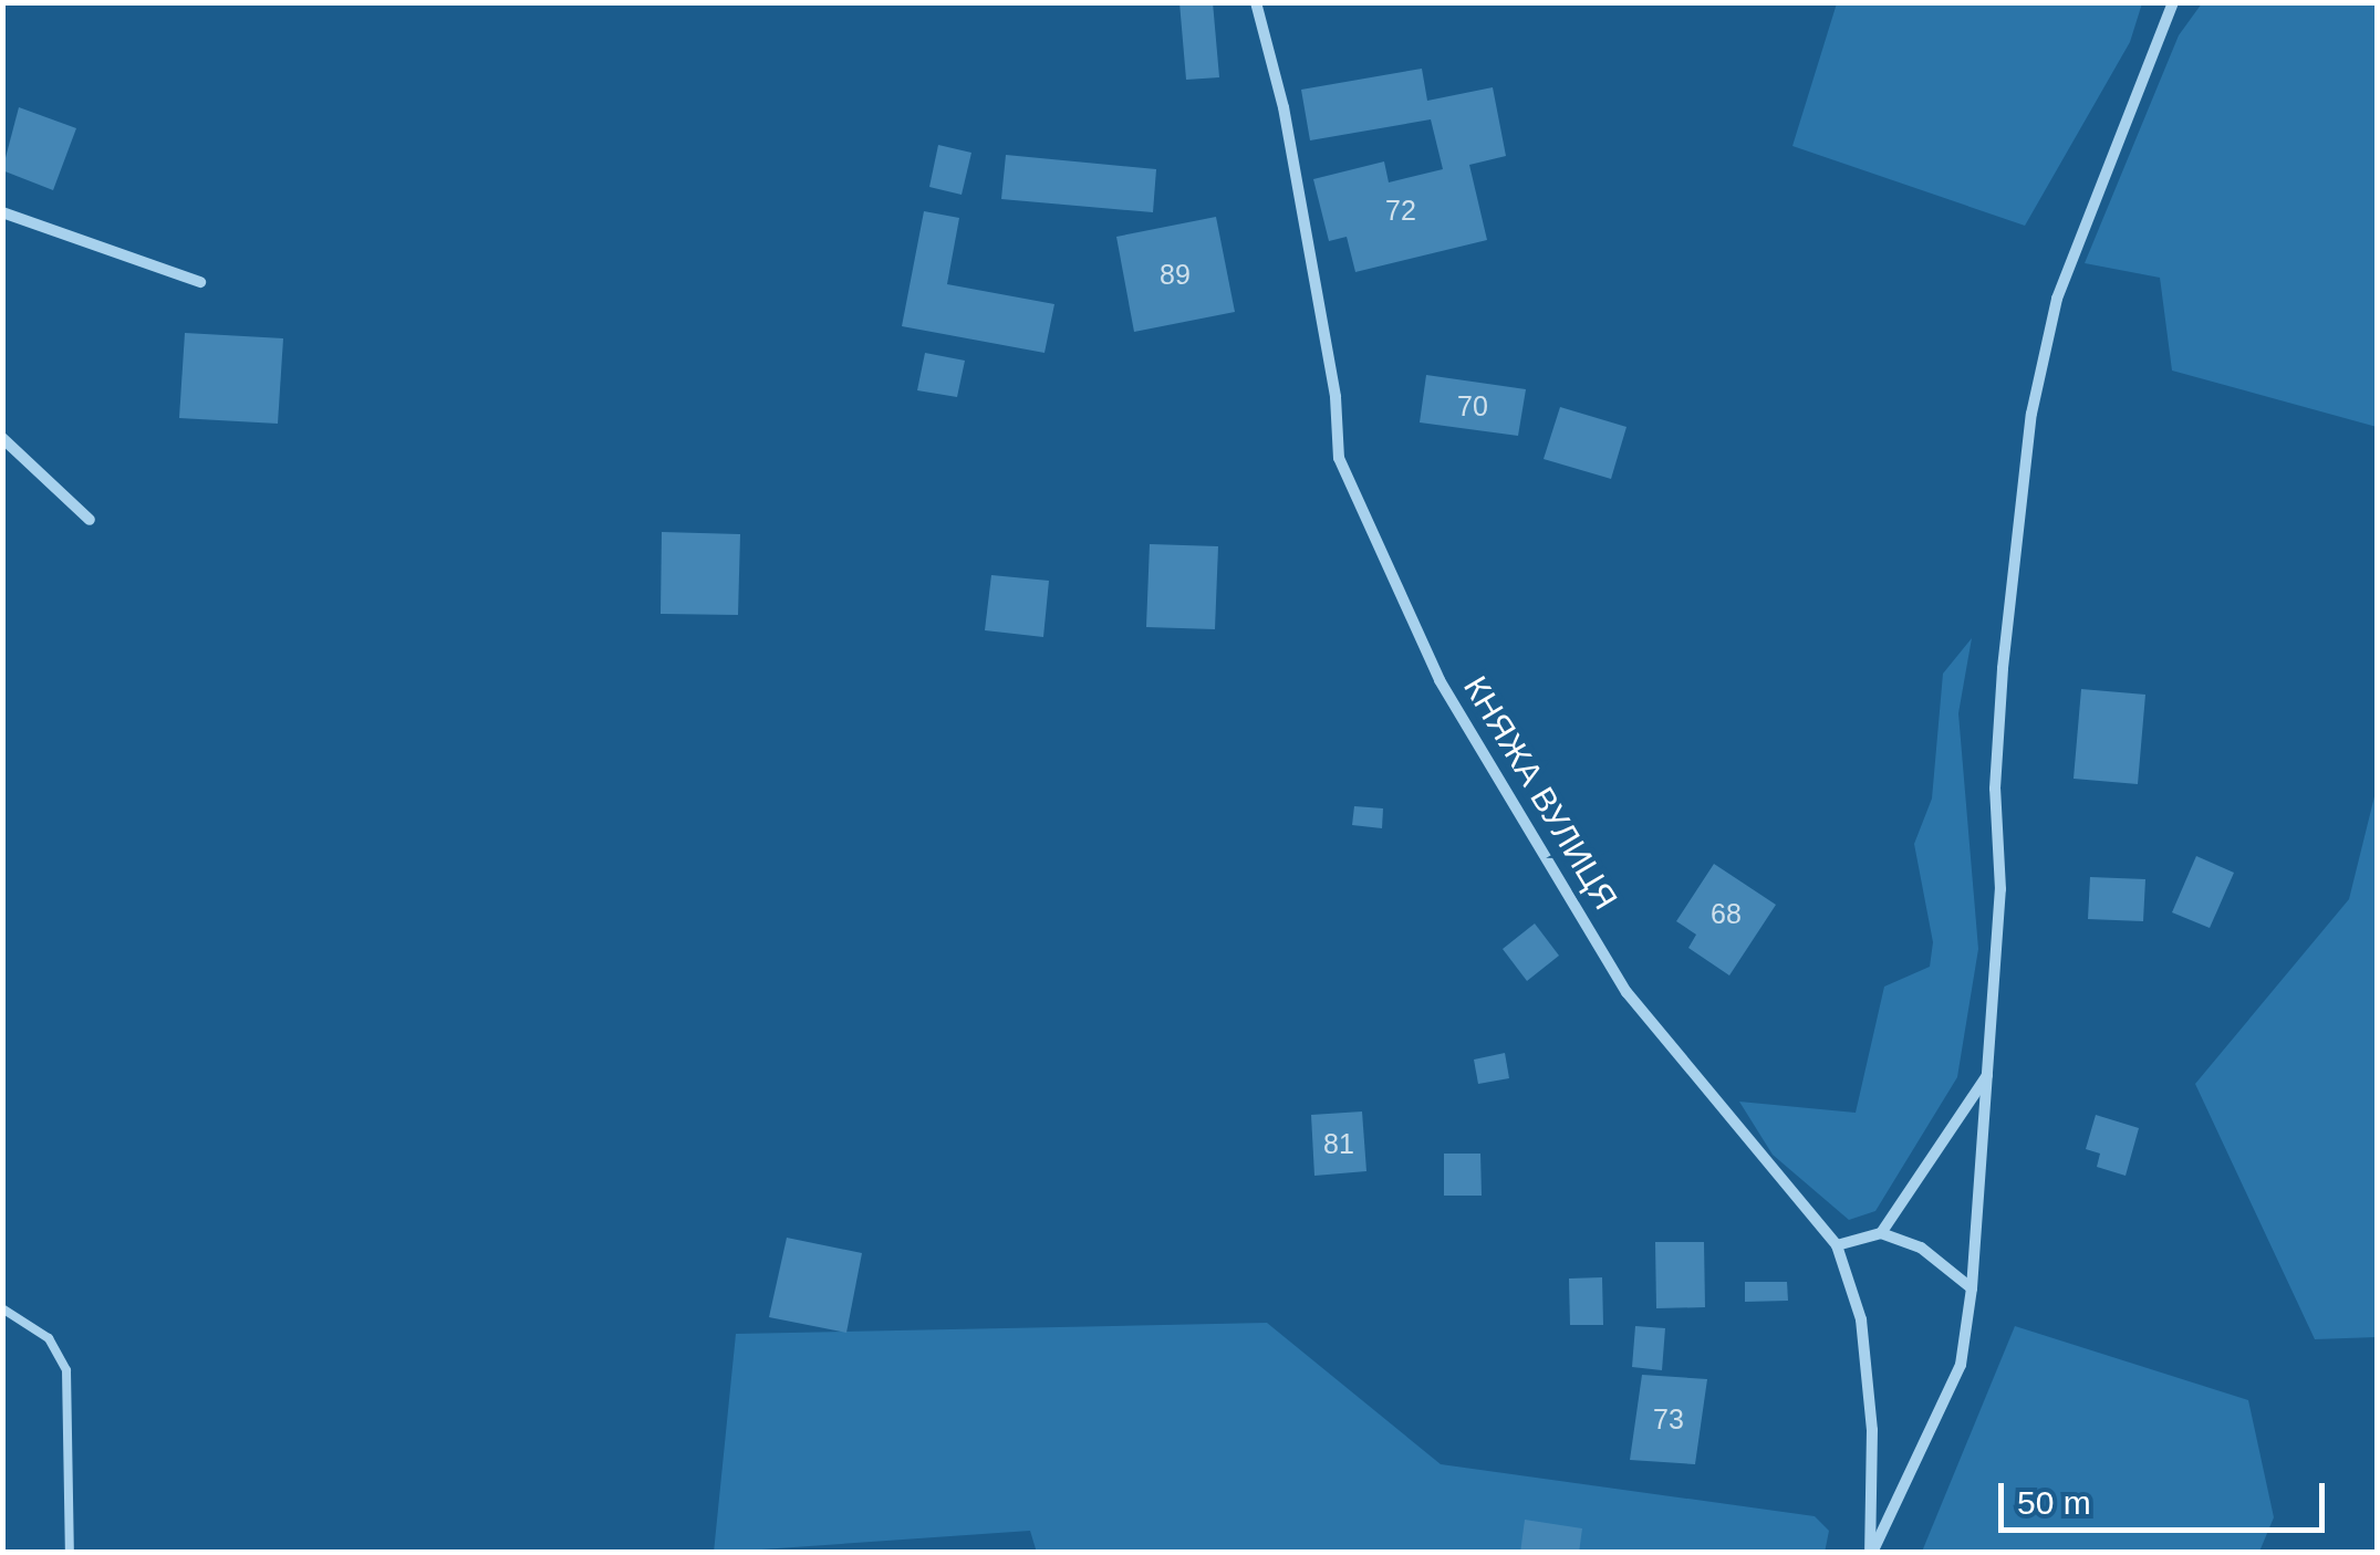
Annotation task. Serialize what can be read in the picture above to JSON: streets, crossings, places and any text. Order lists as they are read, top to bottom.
{
  "streets": {
    "street": ["КНЯЖА ВУЛИЦЯ"]
  },
  "house_numbers": [
    "72",
    "89",
    "70",
    "68",
    "81",
    "73"
  ],
  "scale_bar": "50 m"
}
